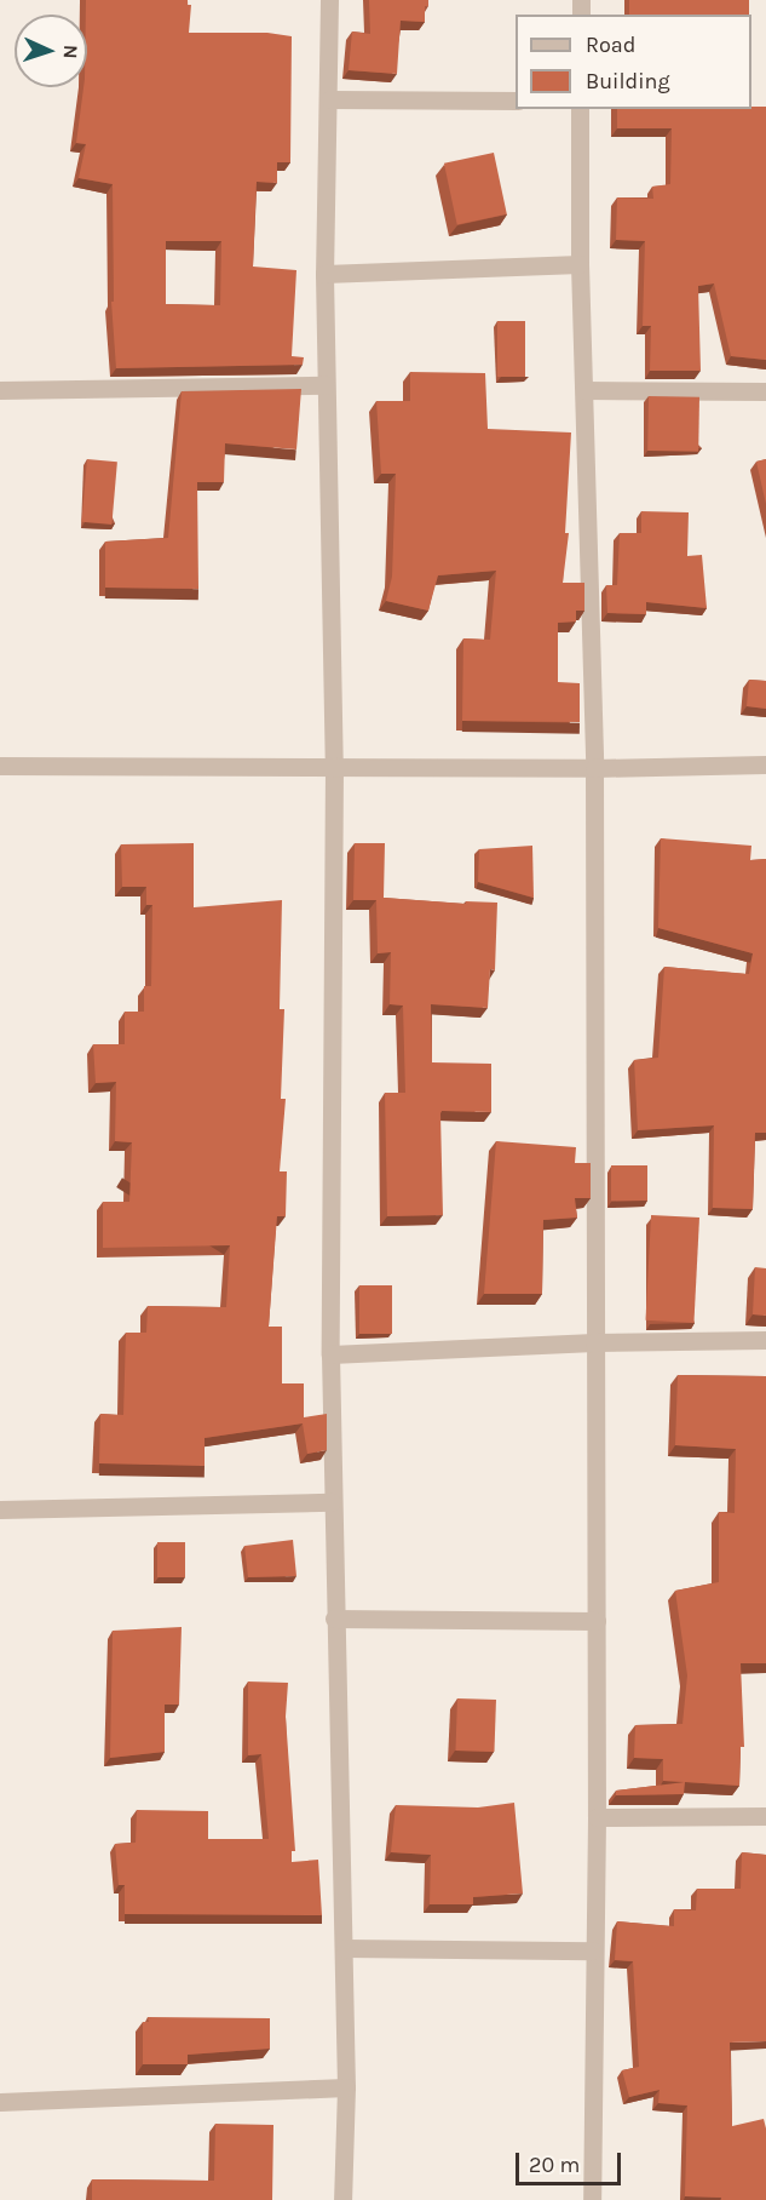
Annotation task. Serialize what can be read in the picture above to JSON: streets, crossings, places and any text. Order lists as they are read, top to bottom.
{
  "legend": ["Road", "Building"],
  "scale_bar": "20 m",
  "north": "right"
}
